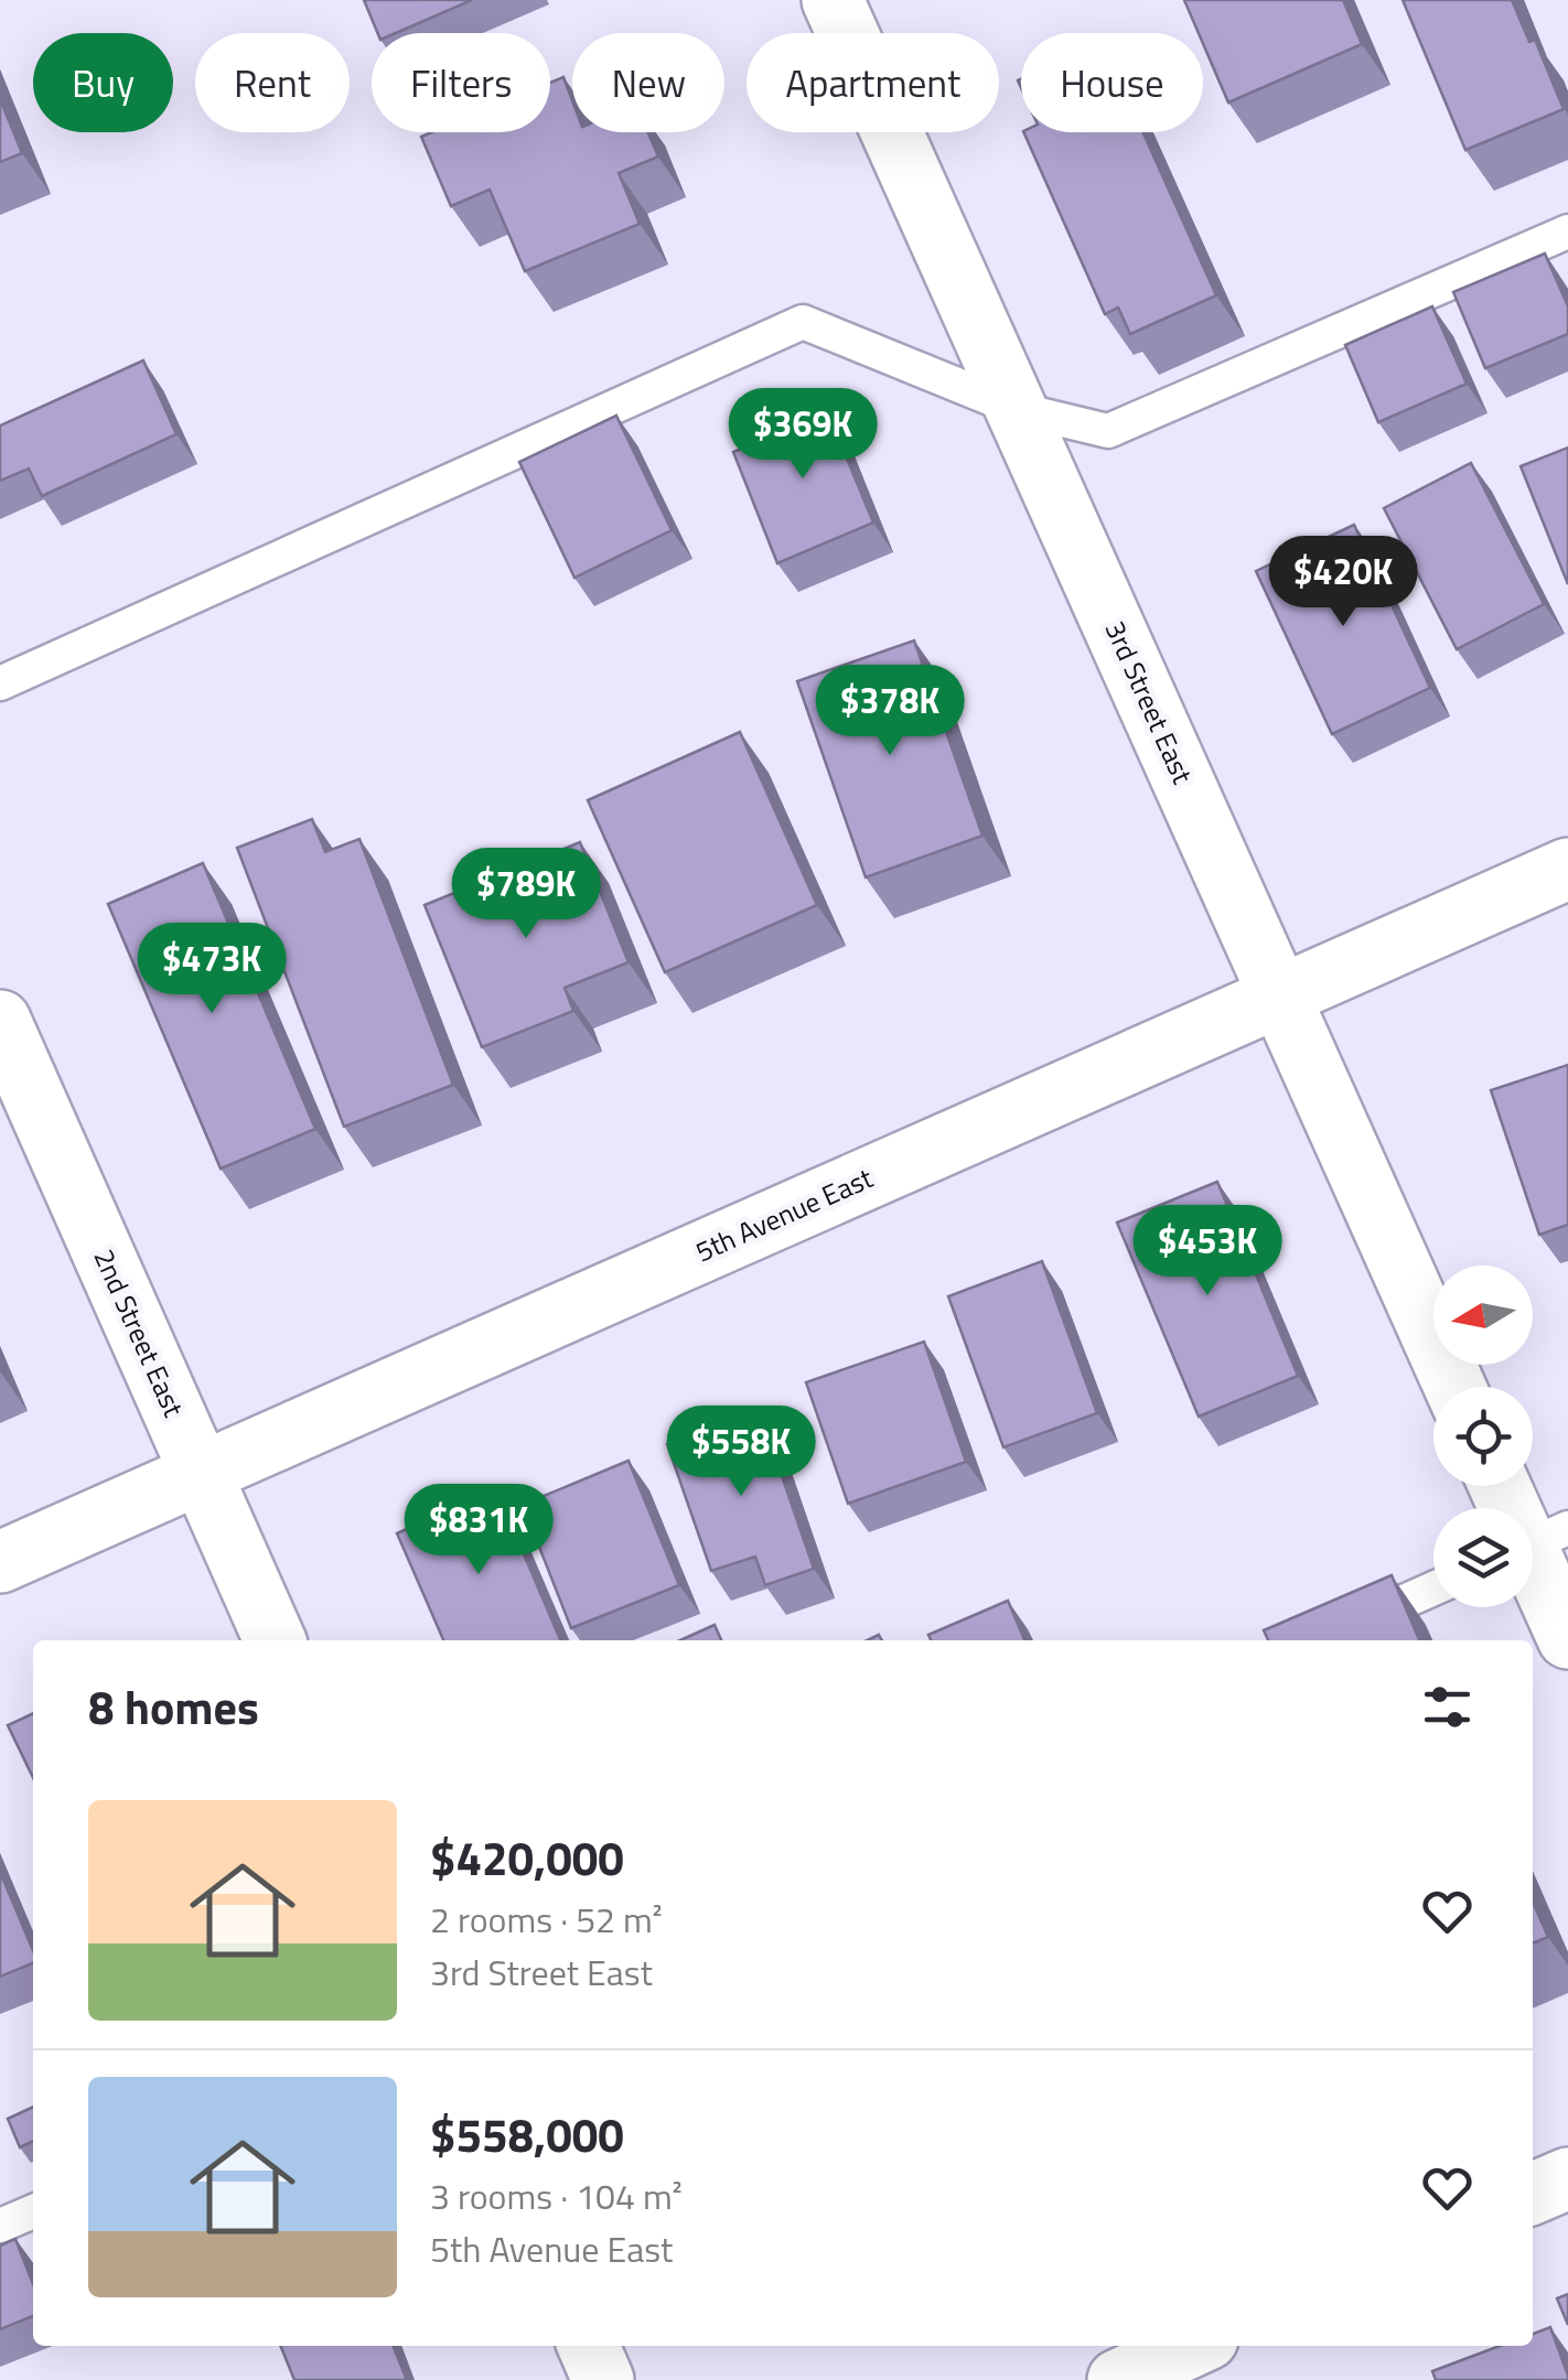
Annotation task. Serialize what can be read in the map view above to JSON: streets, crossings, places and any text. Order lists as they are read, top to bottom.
{
  "streets": {
    "street": ["3rd Street East", "5th Avenue East", "2nd Street East"]
  },
  "crossings": [
    ["3rd Street East", "5th Avenue East"],
    ["5th Avenue East", "2nd Street East"]
  ],
  "north": "left",
  "page": {
    "chip": [
      "Buy",
      "Rent",
      "Filters",
      "New",
      "Apartment",
      "House"
    ],
    "price": [
      "$369K",
      "$420K",
      "$378K",
      "$789K",
      "$473K",
      "$453K",
      "$558K",
      "$831K"
    ],
    "heading": "8 homes",
    "list": [
      {
        "name": "$420,000",
        "note": "2 rooms · 52 m² · 3rd Street East"
      },
      {
        "name": "$558,000",
        "note": "3 rooms · 104 m² · 5th Avenue East"
      }
    ]
  }
}
